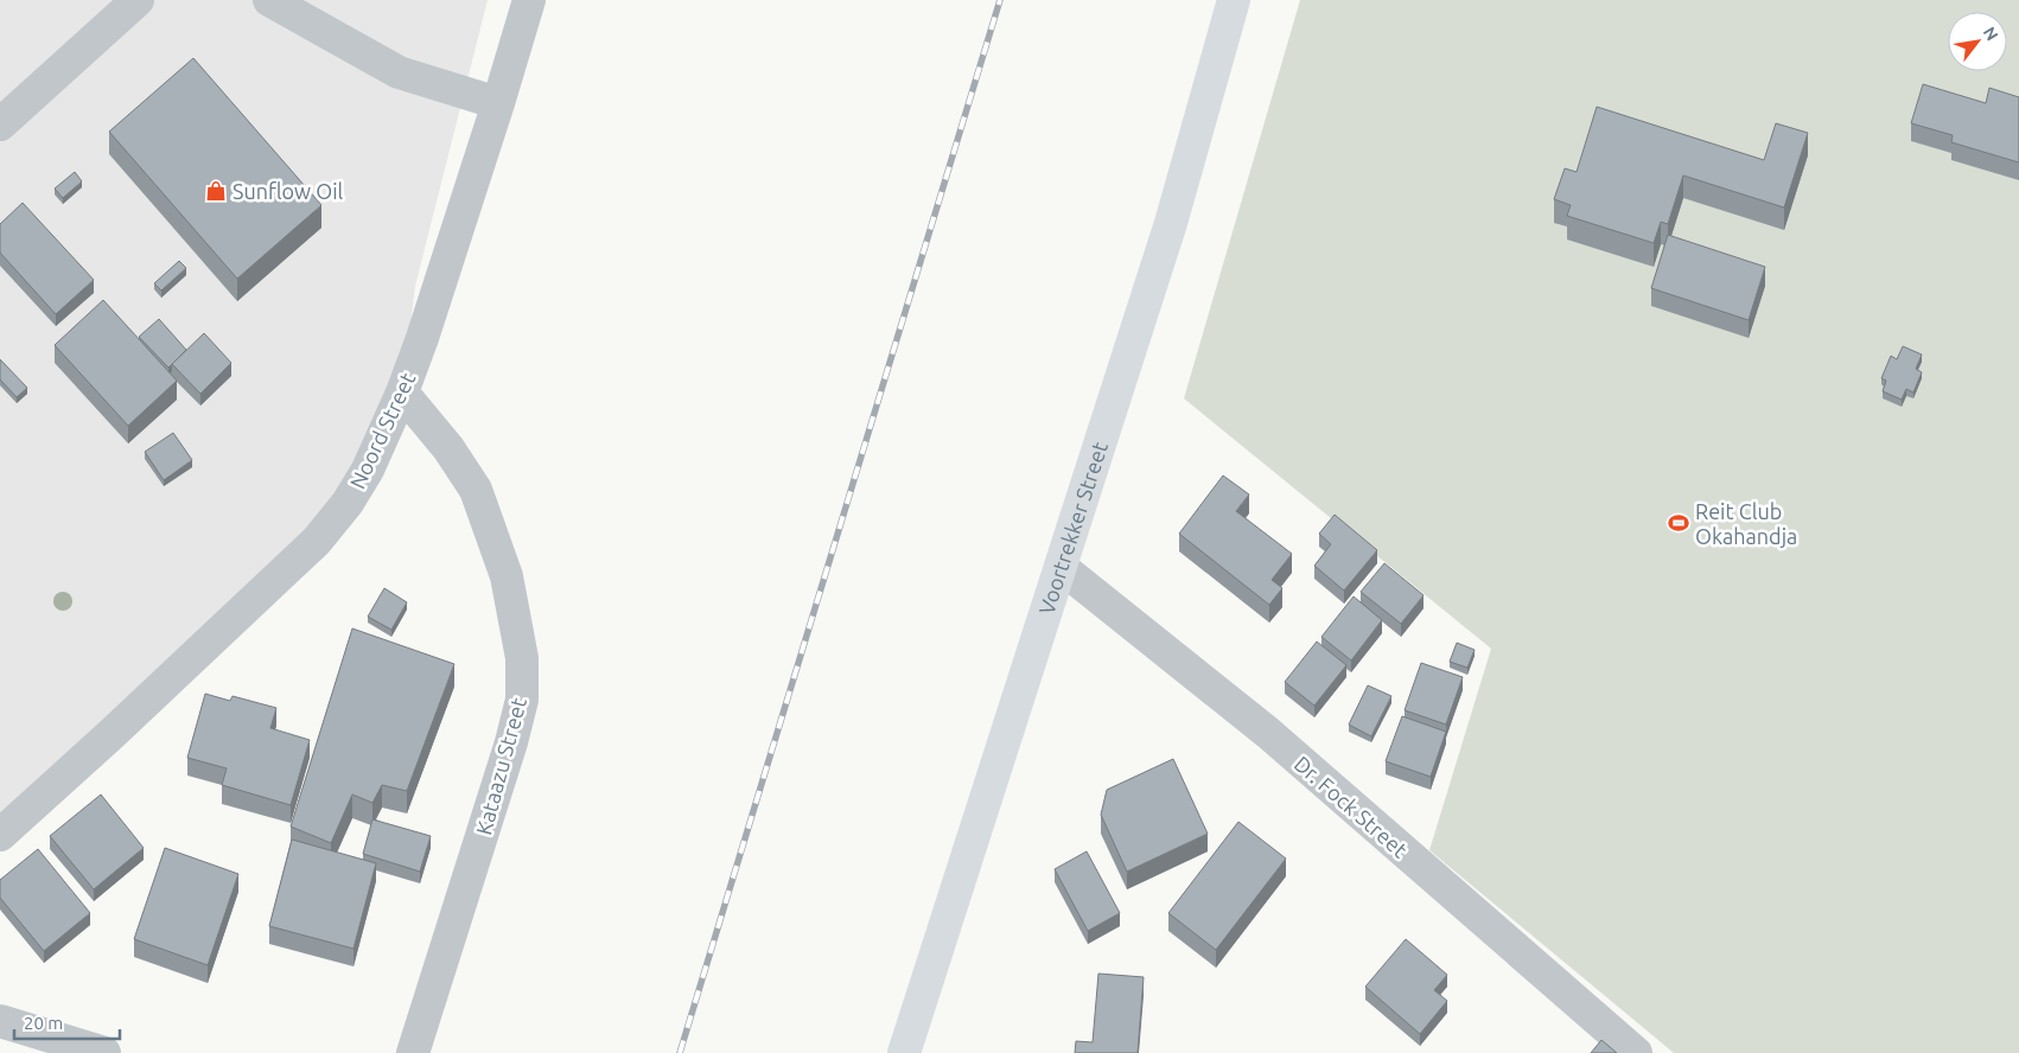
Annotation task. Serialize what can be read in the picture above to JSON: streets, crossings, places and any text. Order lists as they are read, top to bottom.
{
  "streets": {
    "main road": ["Voortrekker Street"],
    "street": ["Noord Street", "Kataazu Street", "Dr. Fock Street"]
  },
  "crossings": [
    ["Noord Street", "Kataazu Street"],
    ["Voortrekker Street", "Dr. Fock Street"]
  ],
  "places": {
    "shop": ["Sunflow Oil"],
    "sports": ["Reit Club Okahandja"]
  },
  "scale_bar": "20 m",
  "north": "top right"
}
